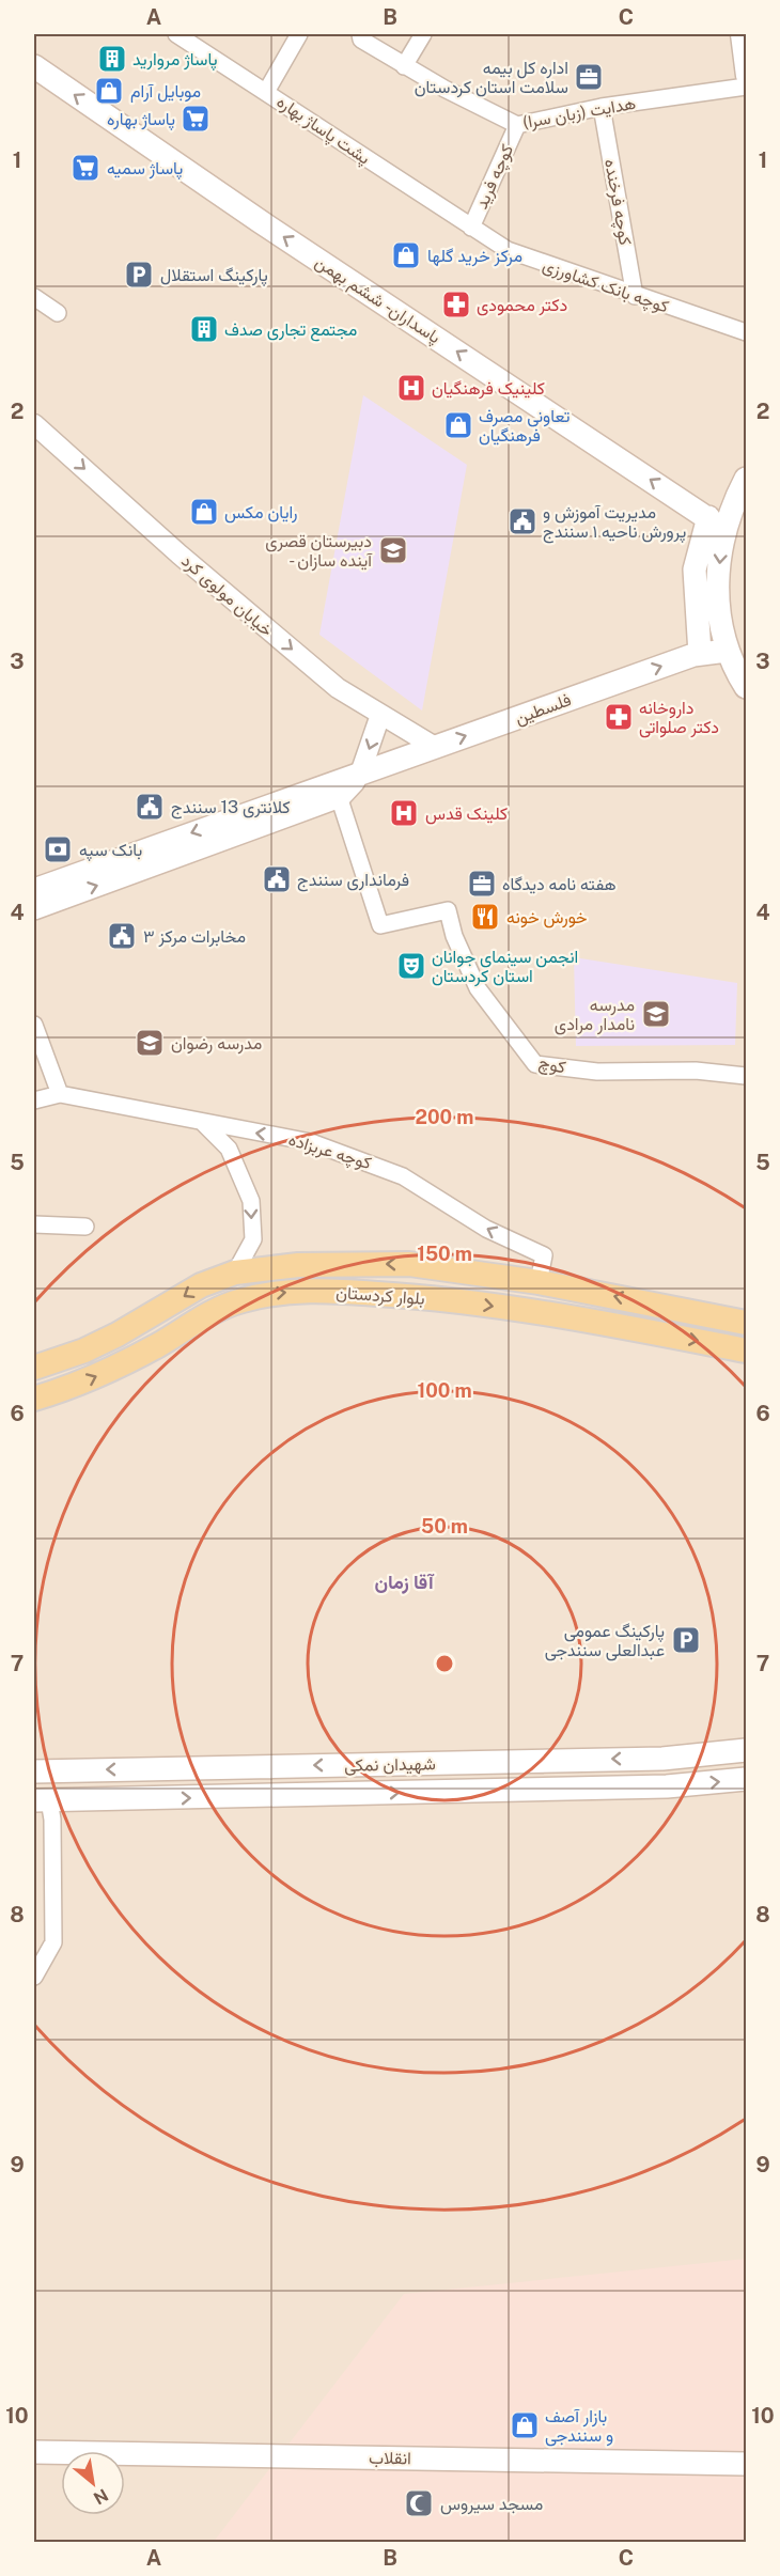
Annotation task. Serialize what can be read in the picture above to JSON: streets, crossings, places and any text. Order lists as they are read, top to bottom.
{
  "streets": {
    "main road": [
      "پاسداران - ششم بهمن",
      "فلسطین",
      "بلوار کردستان",
      "شهیدان نمکی",
      "انقلاب"
    ],
    "street": [
      "هدایت (زبان سرا)",
      "پشت پاساژ بهاره",
      "کوچه فرید",
      "کوچه فرخنده",
      "کوچه بانک کشاورزی",
      "خیابان مولوی کرد",
      "کوچ",
      "کوچه عربزاده"
    ]
  },
  "crossings": [
    ["هدایت (زبان سرا)", "کوچه فرید"],
    ["هدایت (زبان سرا)", "کوچه فرخنده"],
    ["پشت پاساژ بهاره", "کوچه فرید"],
    ["پشت پاساژ بهاره", "کوچه بانک کشاورزی"],
    ["کوچه فرید", "کوچه بانک کشاورزی"],
    ["کوچه فرخنده", "کوچه بانک کشاورزی"],
    ["خیابان مولوی کرد", "فلسطین"],
    ["فلسطین", "کوچ"],
    ["کوچه عربزاده", "بلوار کردستان"]
  ],
  "one_way": ["پاسداران - ششم بهمن", "خیابان مولوی کرد", "کوچه عربزاده"],
  "districts": ["آقا زمان"],
  "places": {
    "building": ["پاساژ مروارید", "مجتمع تجاری صدف"],
    "office": ["اداره کل بیمه سلامت استان کردستان", "هفته نامه دیدگاه"],
    "shop": [
      "موبایل آرام",
      "مرکز خرید گلها",
      "تعاونی مصرف فرهنگیان",
      "رایان مکس",
      "بازار آصف و سنندجی"
    ],
    "supermarket": ["پاساژ بهاره", "پاساژ سمیه"],
    "parking": ["پارکینگ استقلال", "پارکینگ عمومی عبدالعلی سنندجی"],
    "pharmacy": ["دکتر محمودی", "داروخانه دکتر صلواتی"],
    "hospital": ["کلینیک فرهنگیان", "کلینک قدس"],
    "public building": [
      "مدیریت آموزش و پرورش ناحیه ۱ سنندج",
      "کلانتری 13 سنندج",
      "فرمانداری سنندج",
      "مخابرات مرکز ۳"
    ],
    "school or university": ["دبیرستان قصری - آینده سازان", "مدرسه نامدار مرادی", "مدرسه رضوان"],
    "bank": ["بانک سپه"],
    "restaurant": ["خورش خونه"],
    "theatre": ["انجمن سینمای جوانان استان کردستان"],
    "mosque": ["مسجد سیروس"]
  },
  "north": "bottom right",
  "grid": {
    "columns": ["A", "B", "C"],
    "rows": [
      "1",
      "2",
      "3",
      "4",
      "5",
      "6",
      "7",
      "8",
      "9",
      "10"
    ]
  },
  "rings": [
    "200 m",
    "150 m",
    "100 m",
    "50 m"
  ]
}
